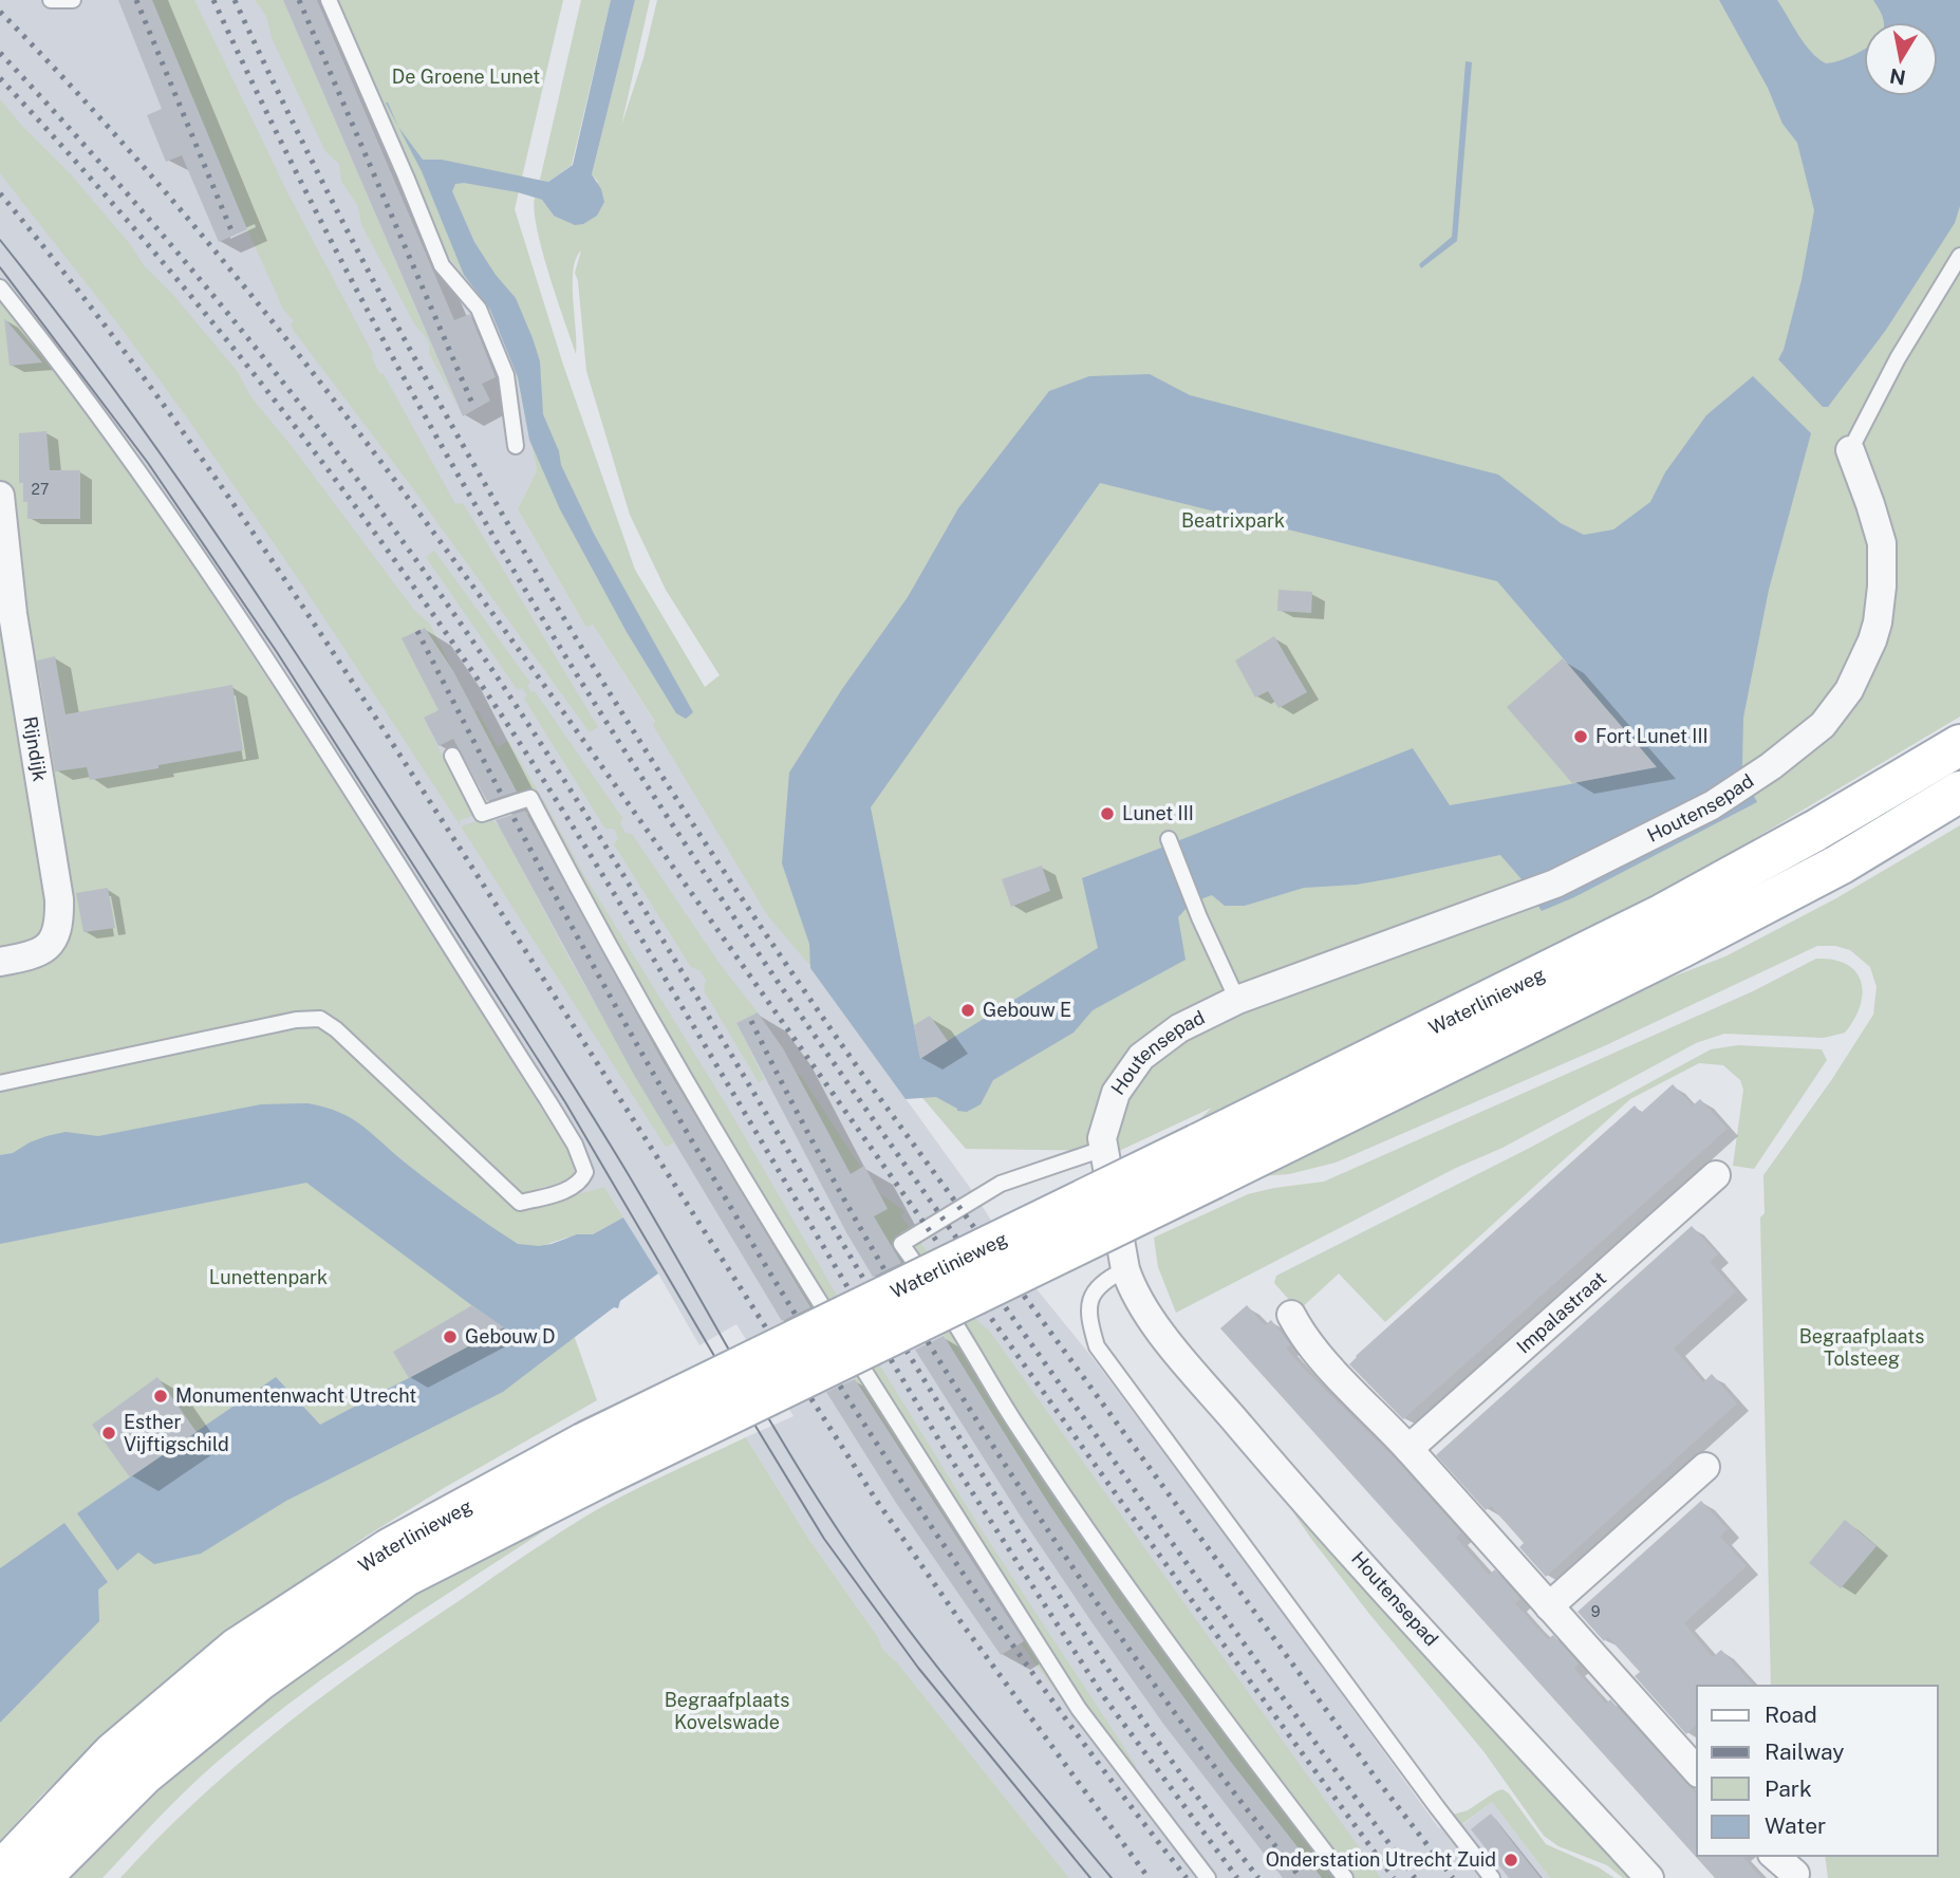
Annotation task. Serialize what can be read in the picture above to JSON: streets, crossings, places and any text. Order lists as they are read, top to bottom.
{
  "streets": {
    "main road": ["Waterlinieweg"],
    "street": ["Rijndijk", "Houtensepad", "Impalastraat"]
  },
  "parks": [
    "De Groene Lunet",
    "Beatrixpark",
    "Lunettenpark",
    "Begraafplaats Tolsteeg",
    "Begraafplaats Kovelswade"
  ],
  "places": [
    "Fort Lunet III",
    "Lunet III",
    "Gebouw E",
    "Gebouw D",
    "Monumentenwacht Utrecht",
    "Esther Vijftigschild",
    "Onderstation Utrecht Zuid"
  ],
  "house_numbers": ["27", "9"],
  "legend": [
    "Road",
    "Railway",
    "Park",
    "Water"
  ],
  "north": "bottom"
}
